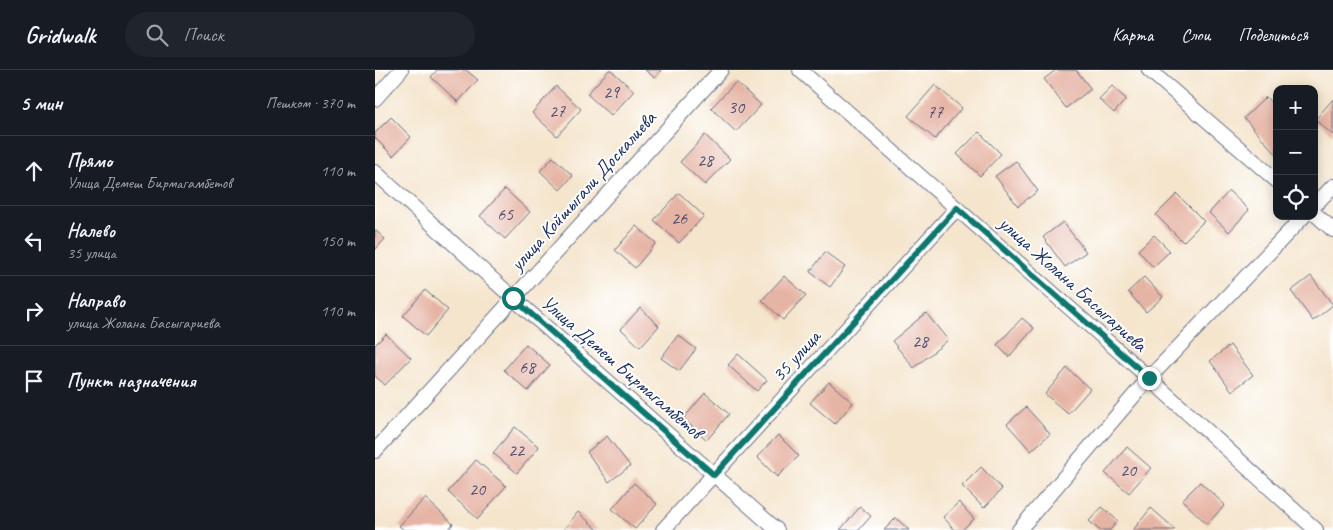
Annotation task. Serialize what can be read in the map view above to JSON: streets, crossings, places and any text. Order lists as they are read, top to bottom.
{
  "streets": {
    "street": [
      "улица Койшыгали Доскалиева",
      "улица Жолана Басыгариева",
      "35 улица",
      "Улица Демеш Бирмагамбетов"
    ]
  },
  "crossings": [
    ["улица Койшыгали Доскалиева", "Улица Демеш Бирмагамбетов"],
    ["улица Жолана Басыгариева", "35 улица"],
    ["35 улица", "Улица Демеш Бирмагамбетов"]
  ],
  "house_numbers": [
    "29",
    "30",
    "27",
    "77",
    "28",
    "65",
    "26",
    "28",
    "68",
    "22",
    "20",
    "20"
  ],
  "page": {
    "header": "Gridwalk",
    "search": "Поиск",
    "nav": ["Карта", "Слои", "Поделиться"],
    "heading": ["5 мин", "Пешком · 370 m"],
    "map_buttons": ["+", "−"],
    "list": [
      ["Прямо", "Улица Демеш Бирмагамбетов", "110 m"],
      ["Налево", "35 улица", "150 m"],
      ["Направо", "улица Жолана Басыгариева", "110 m"],
      "Пункт назначения"
    ]
  }
}
